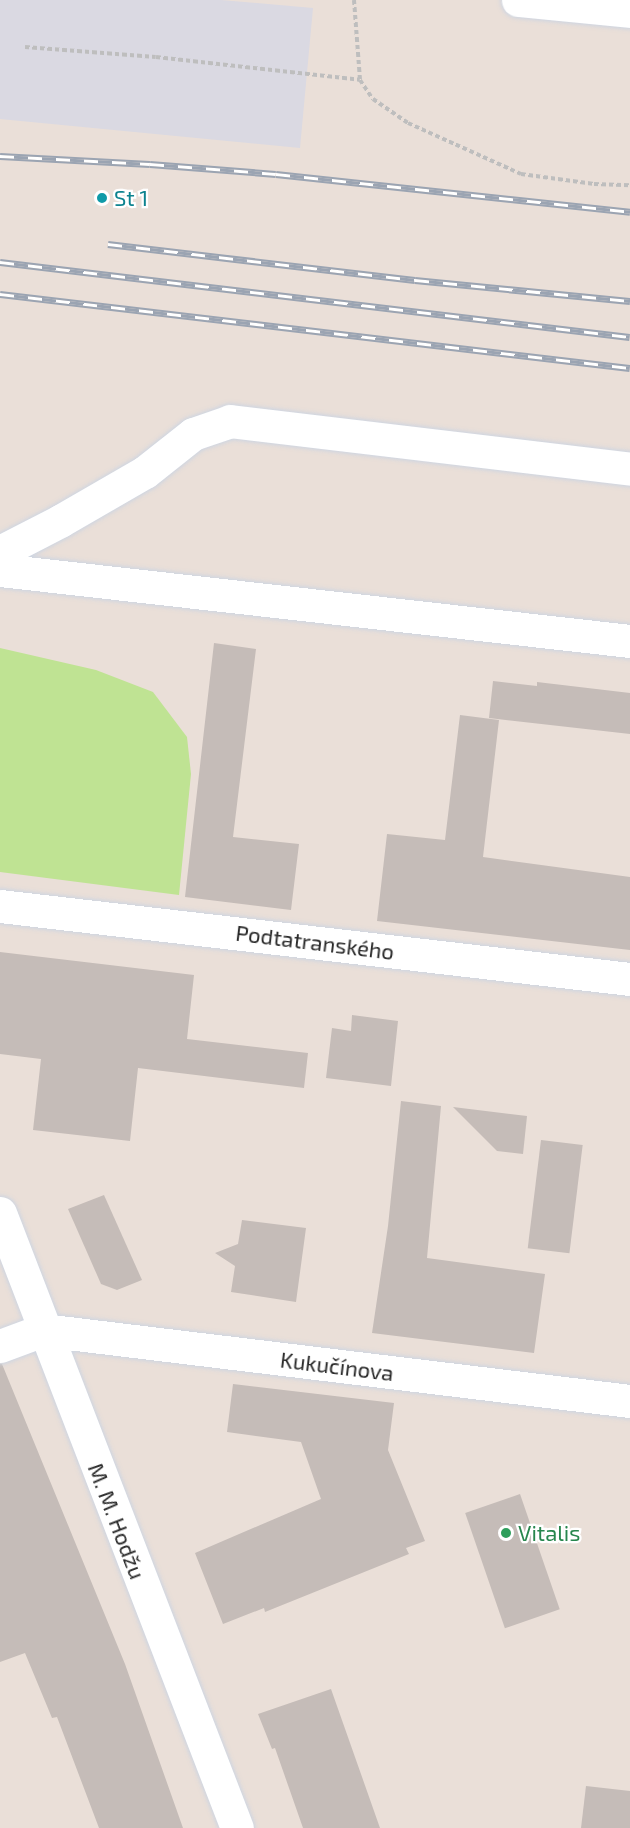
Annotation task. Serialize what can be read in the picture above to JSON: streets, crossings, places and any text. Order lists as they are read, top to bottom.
{
  "streets": {
    "street": ["Podtatranského", "Kukučínova", "M. M. Hodžu"]
  },
  "crossings": [
    ["Kukučínova", "M. M. Hodžu"]
  ],
  "places": ["St 1", "Vitalis"]
}
